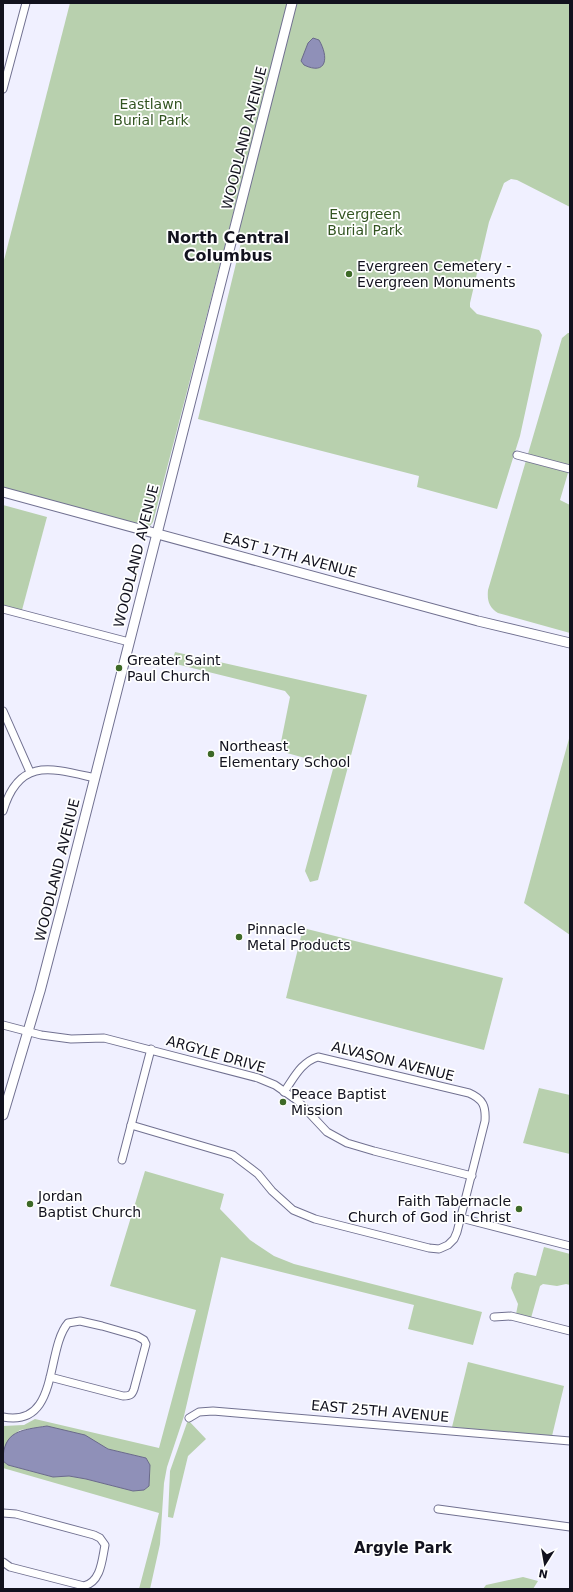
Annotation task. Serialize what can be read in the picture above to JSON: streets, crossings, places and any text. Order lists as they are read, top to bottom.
{
  "streets": {
    "street": [
      "WOODLAND AVENUE",
      "EAST 17TH AVENUE",
      "ARGYLE DRIVE",
      "ALVASON AVENUE",
      "EAST 25TH AVENUE"
    ]
  },
  "crossings": [
    ["WOODLAND AVENUE", "EAST 17TH AVENUE"],
    ["WOODLAND AVENUE", "ARGYLE DRIVE"],
    ["ARGYLE DRIVE", "ALVASON AVENUE"]
  ],
  "districts": ["North Central Columbus", "Argyle Park"],
  "parks": ["Eastlawn Burial Park", "Evergreen Burial Park"],
  "places": [
    "Evergreen Cemetery - Evergreen Monuments",
    "Greater Saint Paul Church",
    "Northeast Elementary School",
    "Pinnacle Metal Products",
    "Peace Baptist Mission",
    "Jordan Baptist Church",
    "Faith Tabernacle Church of God in Christ"
  ],
  "north": "bottom"
}
